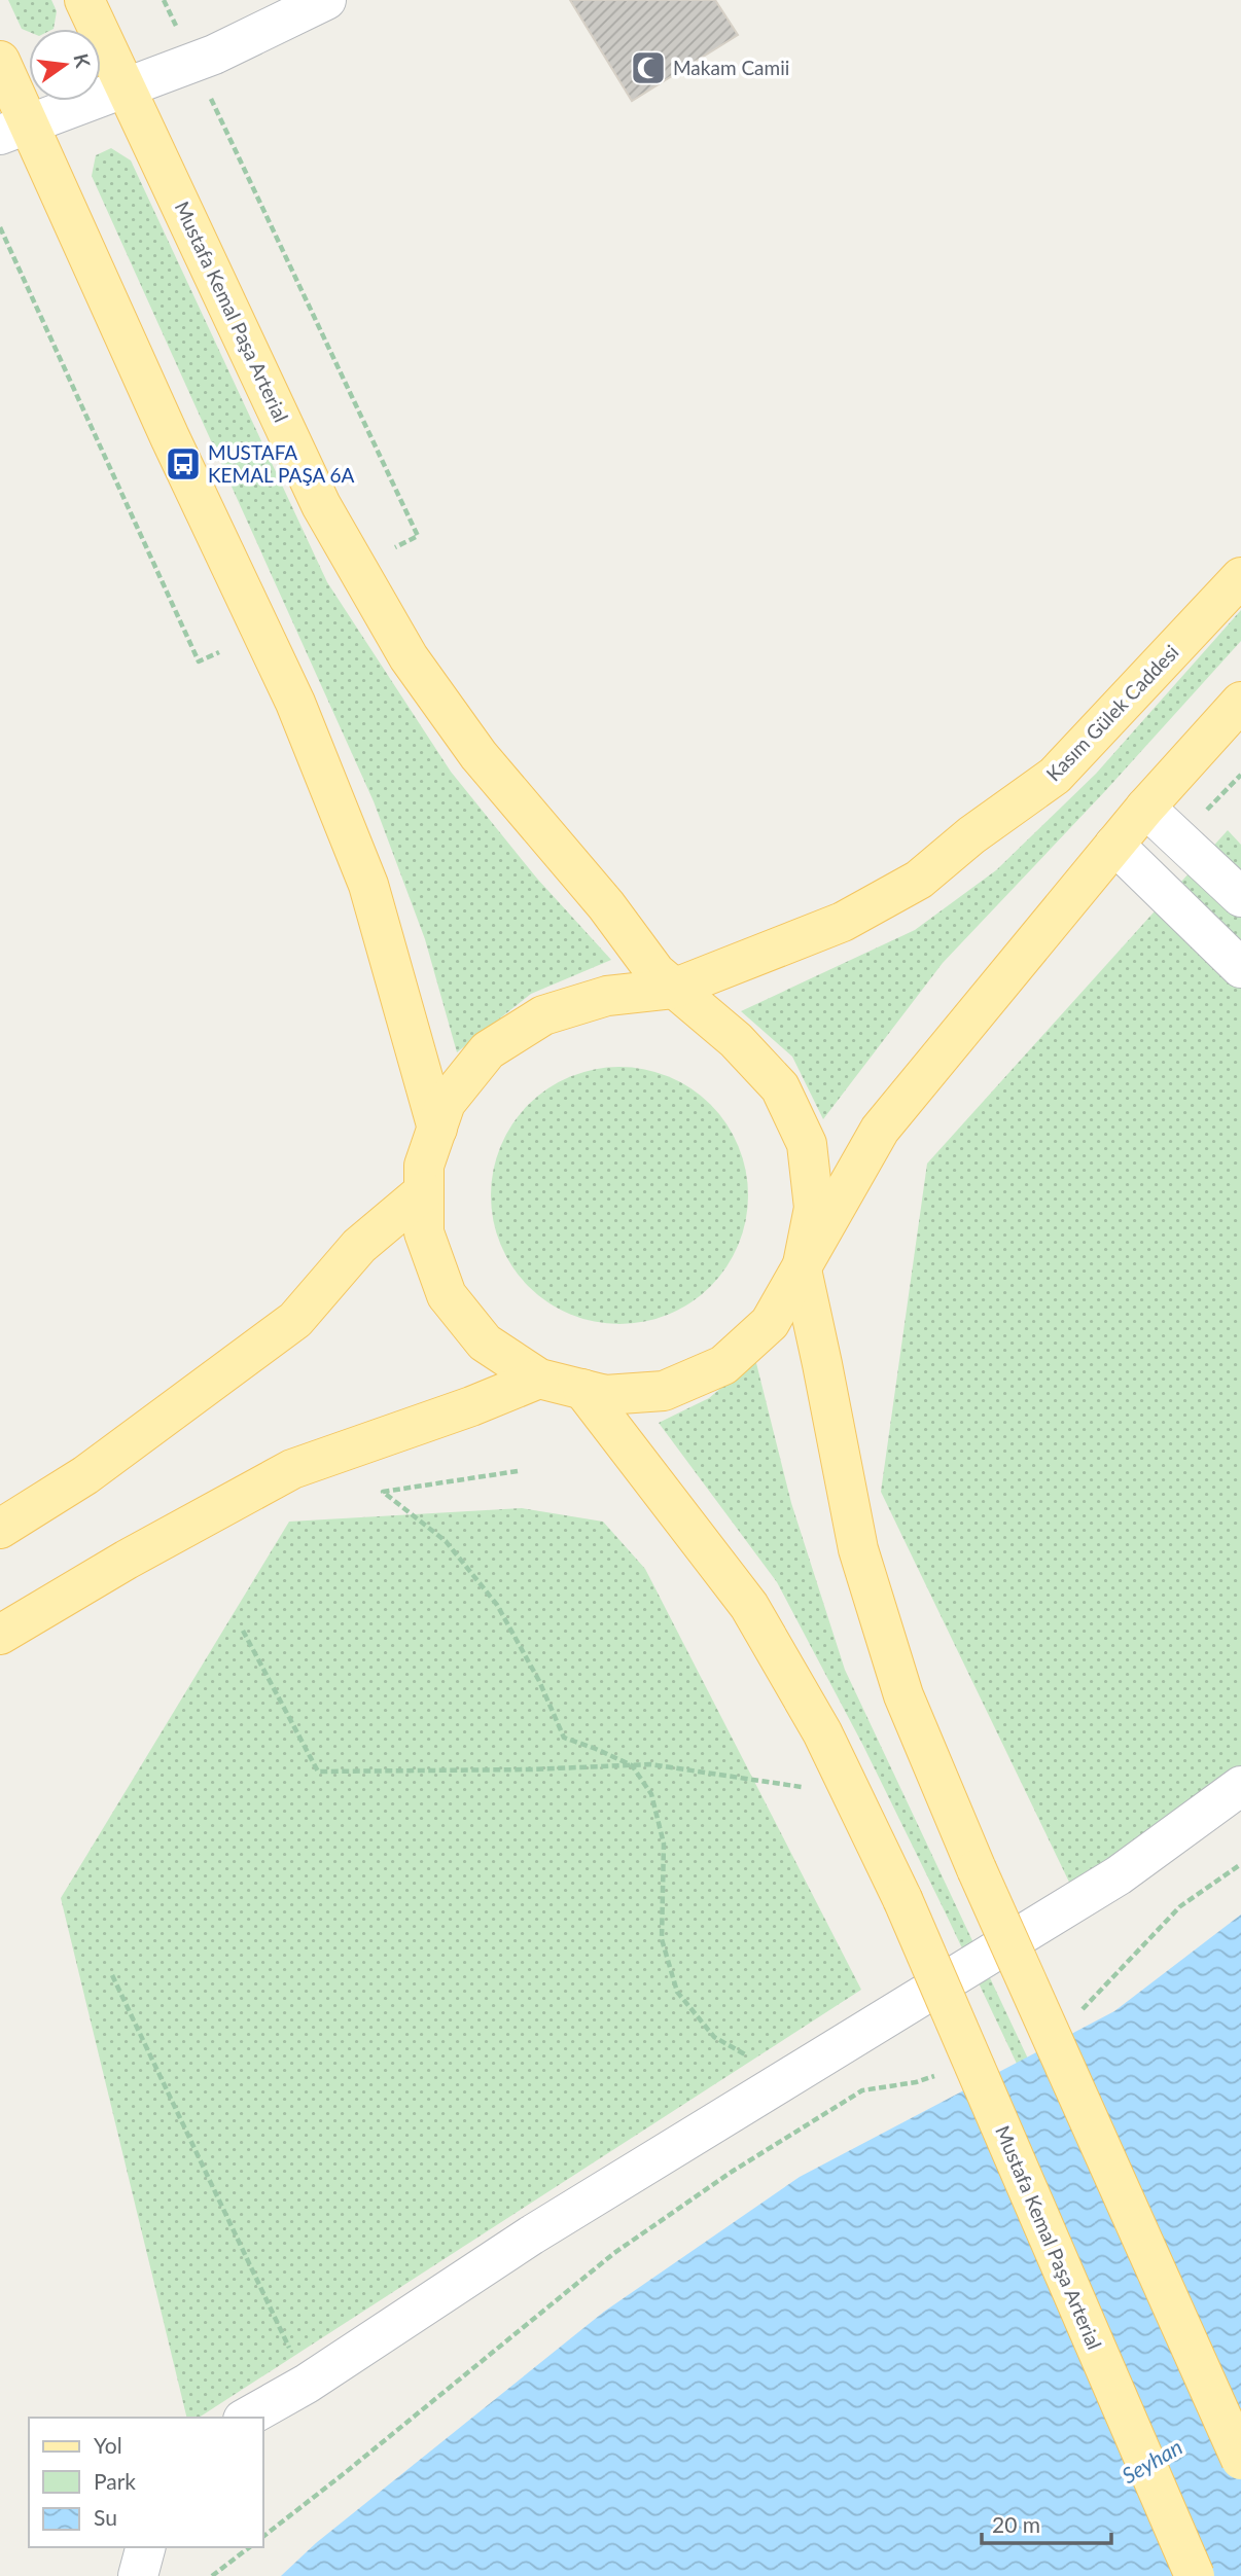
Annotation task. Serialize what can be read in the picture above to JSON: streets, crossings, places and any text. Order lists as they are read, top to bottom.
{
  "streets": {
    "main road": ["Mustafa Kemal Paşa Arterial", "Kasım Gülek Caddesi"]
  },
  "crossings": [
    ["Mustafa Kemal Paşa Arterial", "Kasım Gülek Caddesi"]
  ],
  "water": ["Seyhan"],
  "places": {
    "mosque": ["Makam Camii"],
    "bus stop": ["MUSTAFA KEMAL PAŞA 6A"]
  },
  "legend": ["Yol", "Park", "Su"],
  "scale_bar": "20 m",
  "north": "right"
}
